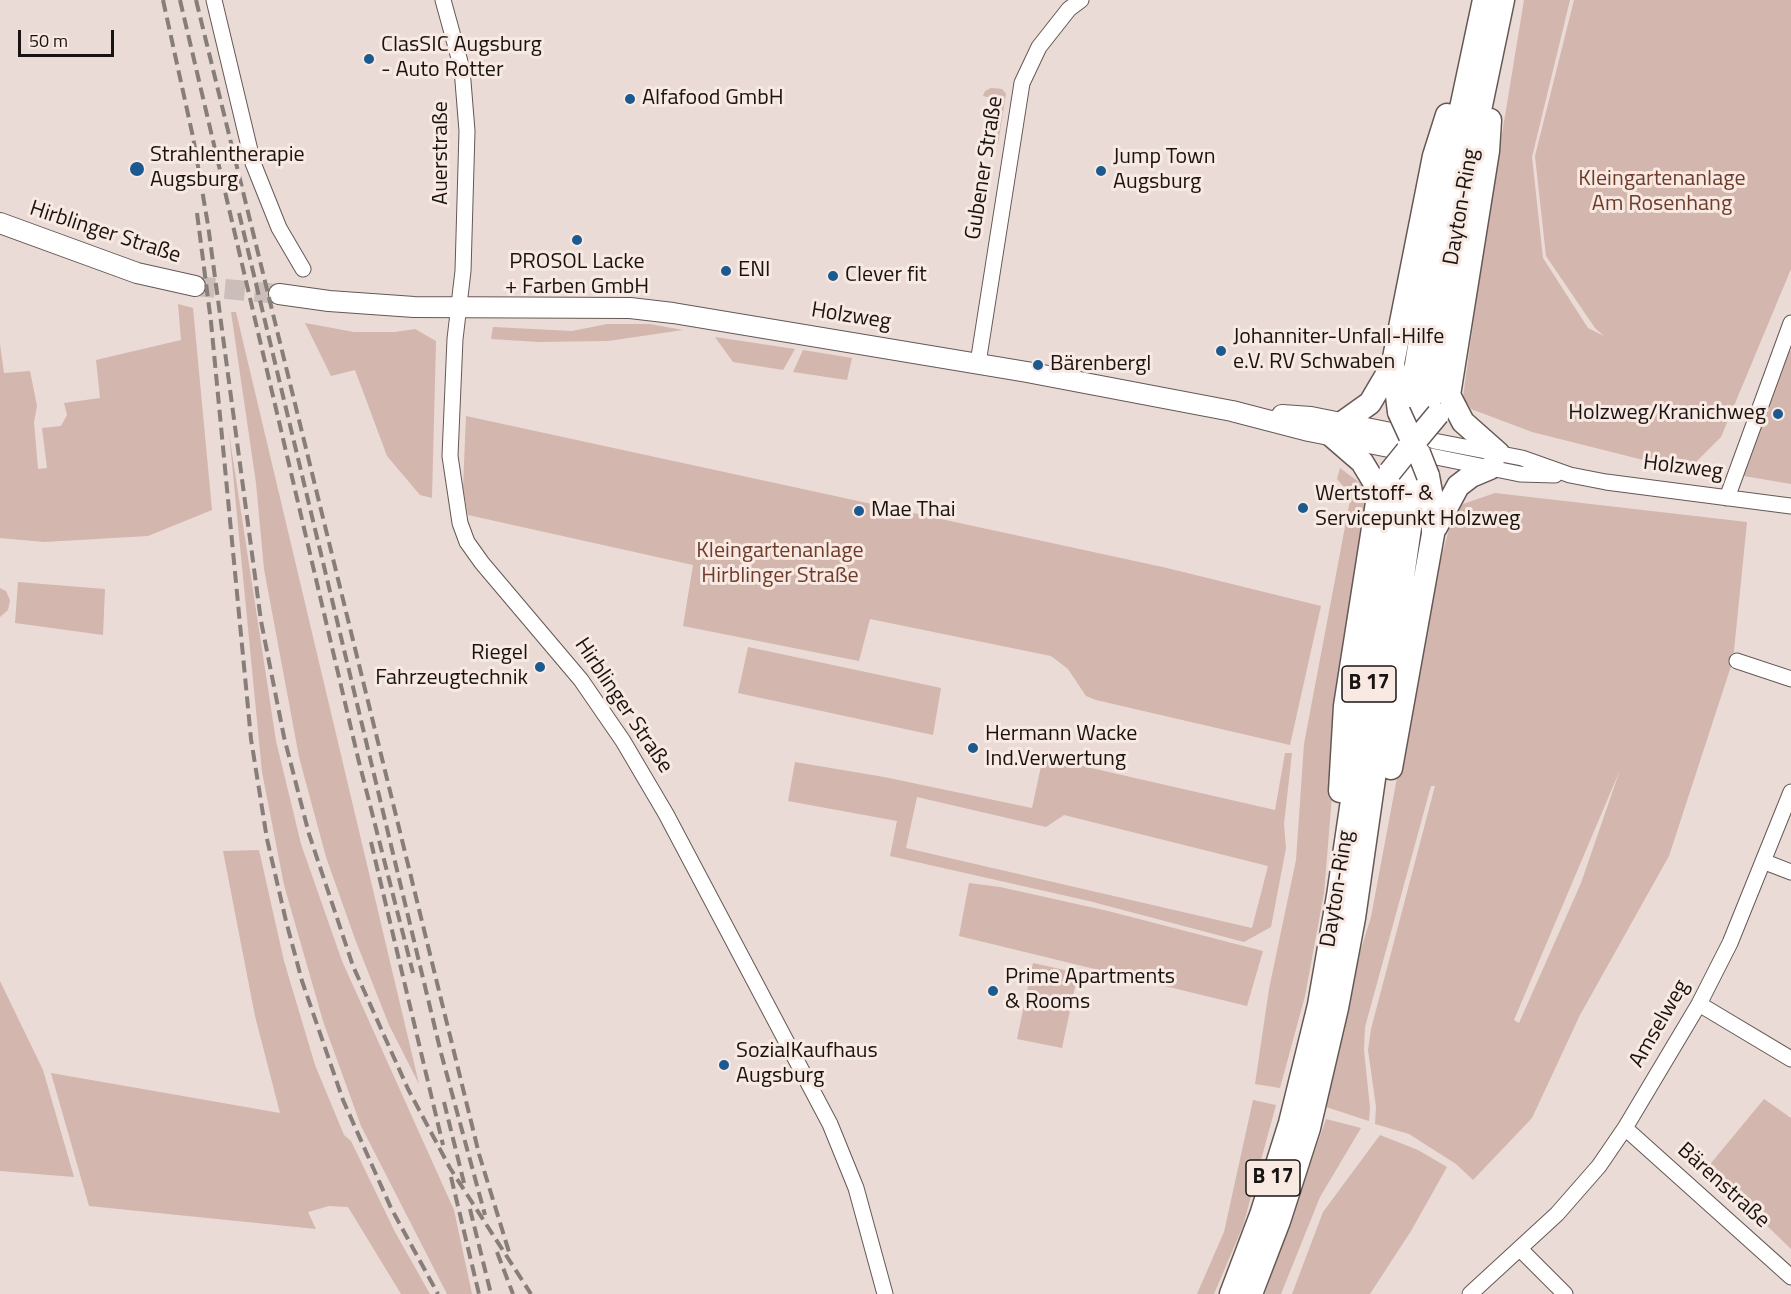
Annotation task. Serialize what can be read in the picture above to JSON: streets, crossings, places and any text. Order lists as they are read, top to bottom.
{
  "streets": {
    "highway": ["Dayton-Ring", "B 17"],
    "main road": ["Hirblinger Straße", "Holzweg"],
    "street": [
      "Auerstraße",
      "Gubener Straße",
      "Amselweg",
      "Bärenstraße"
    ]
  },
  "crossings": [
    ["Auerstraße", "Hirblinger Straße"],
    ["Auerstraße", "Holzweg"],
    ["Gubener Straße", "Holzweg"],
    ["Dayton-Ring", "Holzweg"],
    ["Hirblinger Straße", "Holzweg"],
    ["Amselweg", "Bärenstraße"]
  ],
  "parks": ["Kleingartenanlage Am Rosenhang", "Kleingartenanlage Hirblinger Straße"],
  "places": [
    "ClasSIC Augsburg - Auto Rotter",
    "Alfafood GmbH",
    "Strahlentherapie Augsburg",
    "Jump Town Augsburg",
    "PROSOL Lacke + Farben GmbH",
    "ENI",
    "Clever fit",
    "Johanniter-Unfall-Hilfe e.V. RV Schwaben",
    "Bärenbergl",
    "Holzweg/Kranichweg",
    "Wertstoff- & Servicepunkt Holzweg",
    "Mae Thai",
    "Riegel Fahrzeugtechnik",
    "Hermann Wacke Ind.Verwertung",
    "Prime Apartments & Rooms",
    "SozialKaufhaus Augsburg"
  ],
  "scale_bar": "50 m"
}
